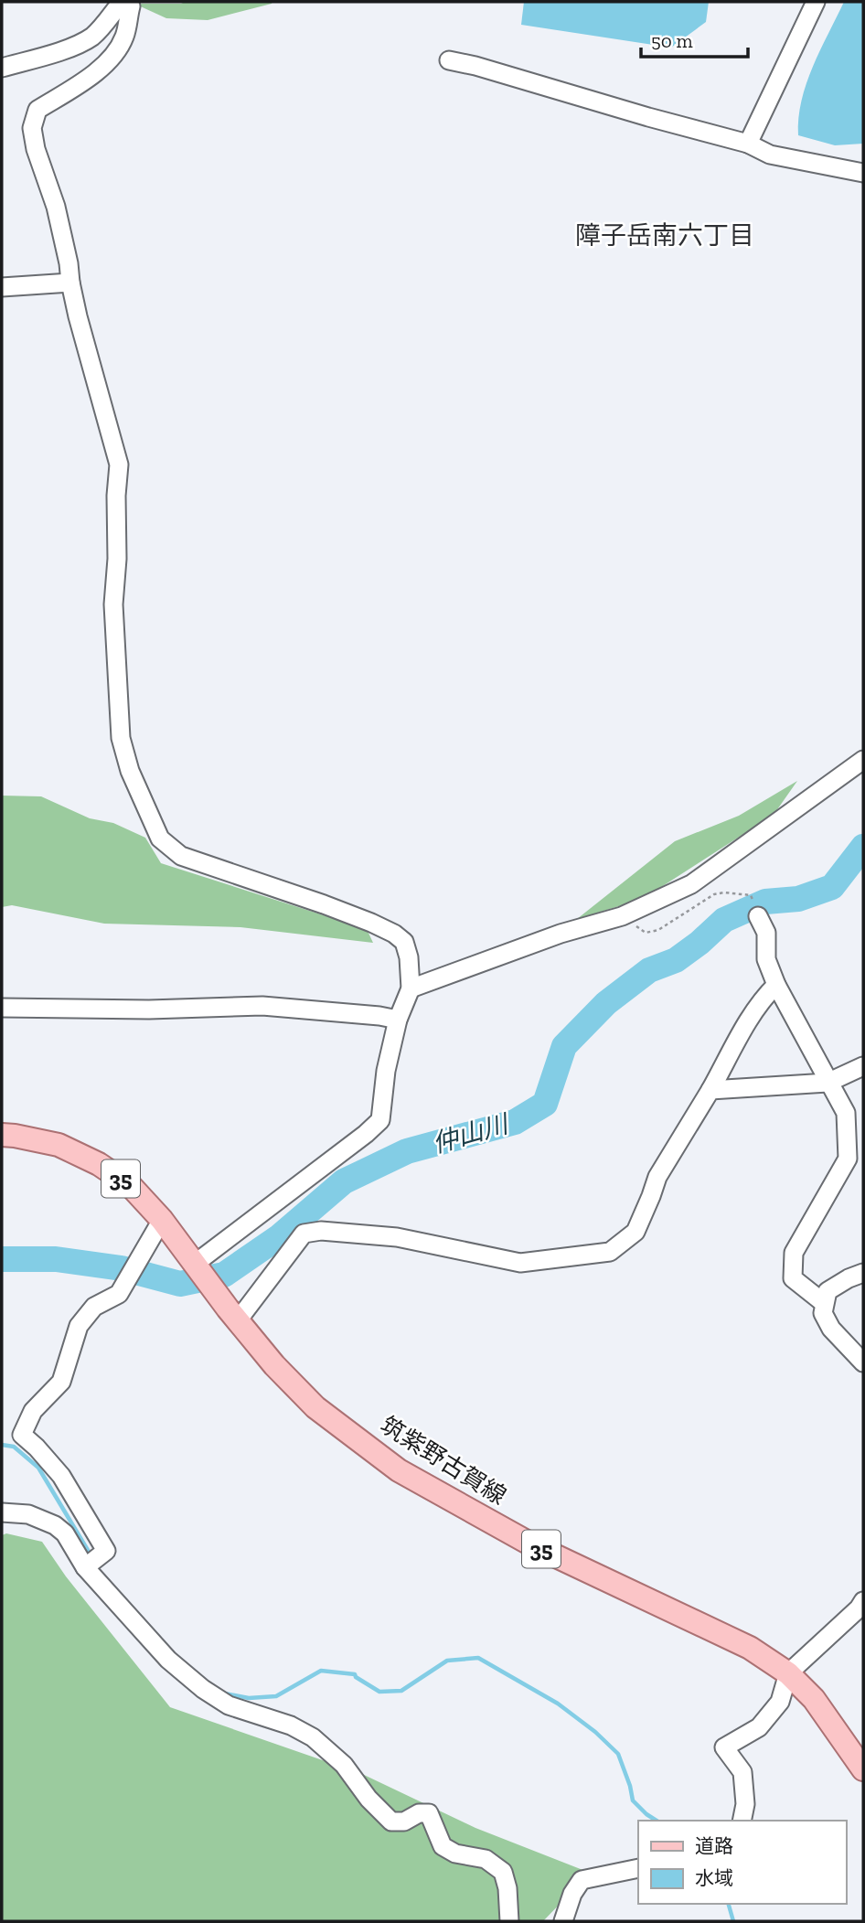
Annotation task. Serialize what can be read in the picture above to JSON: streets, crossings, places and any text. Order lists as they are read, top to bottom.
{
  "streets": {
    "main road": ["35", "筑紫野古賀線"]
  },
  "districts": ["障子岳南六丁目"],
  "water": ["仲山川"],
  "legend": ["道路", "水域"],
  "scale_bar": "50 m"
}
